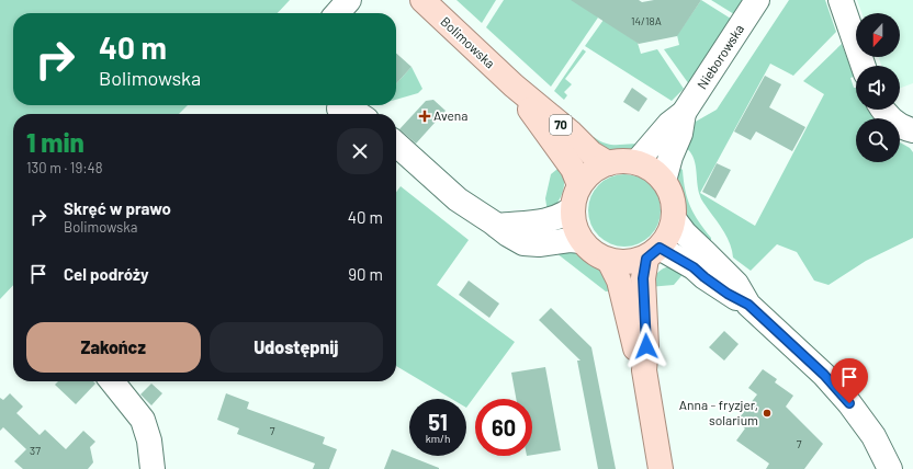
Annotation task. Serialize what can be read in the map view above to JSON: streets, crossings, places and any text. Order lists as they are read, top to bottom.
{
  "streets": {
    "main road": ["Bolimowska", "70"],
    "street": ["Nieborowska"]
  },
  "crossings": [
    ["Bolimowska", "Nieborowska"]
  ],
  "places": {
    "health": ["Avena"],
    "other": ["Anna - fryzjer, solarium"]
  },
  "house_numbers": [
    "14/18A",
    "7",
    "7",
    "37"
  ],
  "north": "bottom",
  "page": {
    "turn": ["40 m", "Bolimowska"],
    "heading": ["1 min", "130 m · 19:48"],
    "list": [
      {
        "name": "Skręć w prawo",
        "note": "Bolimowska",
        "value": "40 m"
      },
      {
        "name": "Cel podróży",
        "value": "90 m"
      }
    ],
    "buttons": ["Zakończ", "Udostępnij"],
    "speed": "51 km/h",
    "limit": "60"
  }
}
